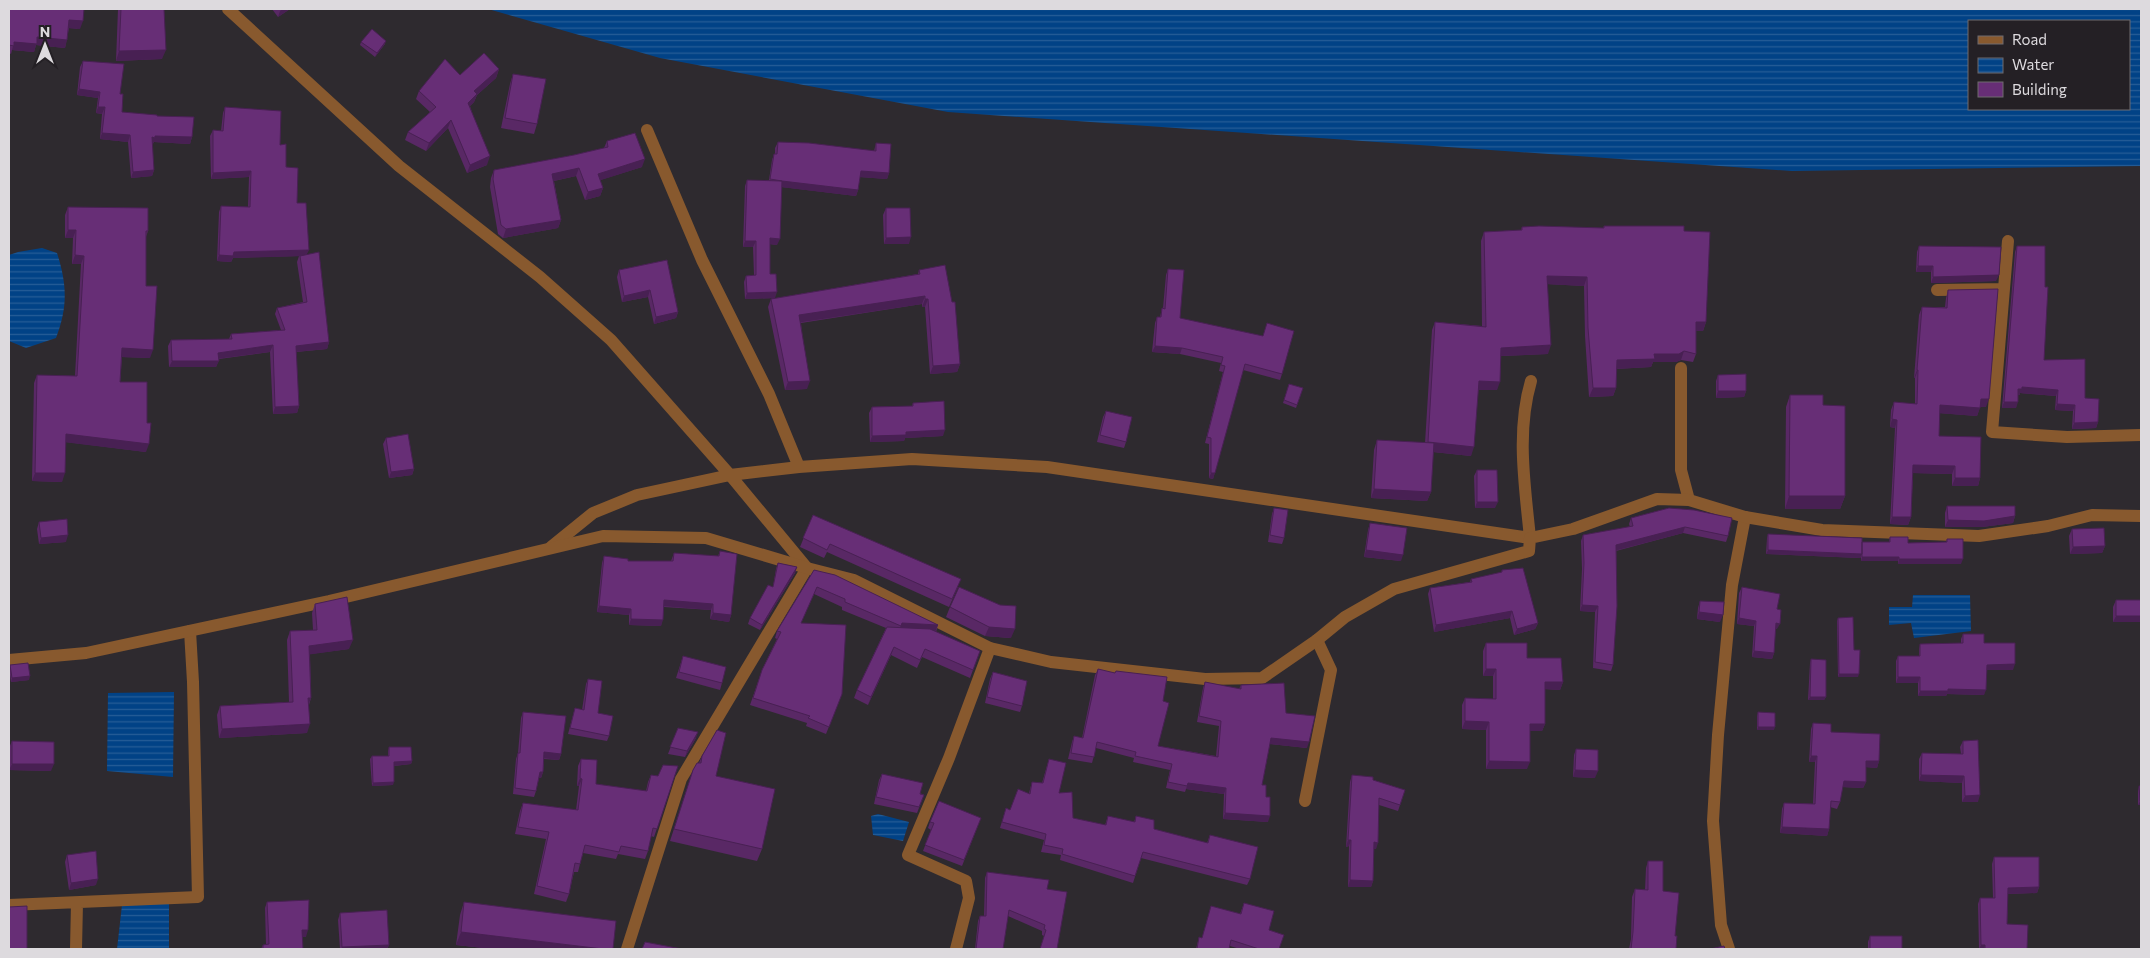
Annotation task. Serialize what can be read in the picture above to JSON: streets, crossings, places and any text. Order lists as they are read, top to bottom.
{
  "legend": ["Road", "Water", "Building"],
  "north": "top"
}
